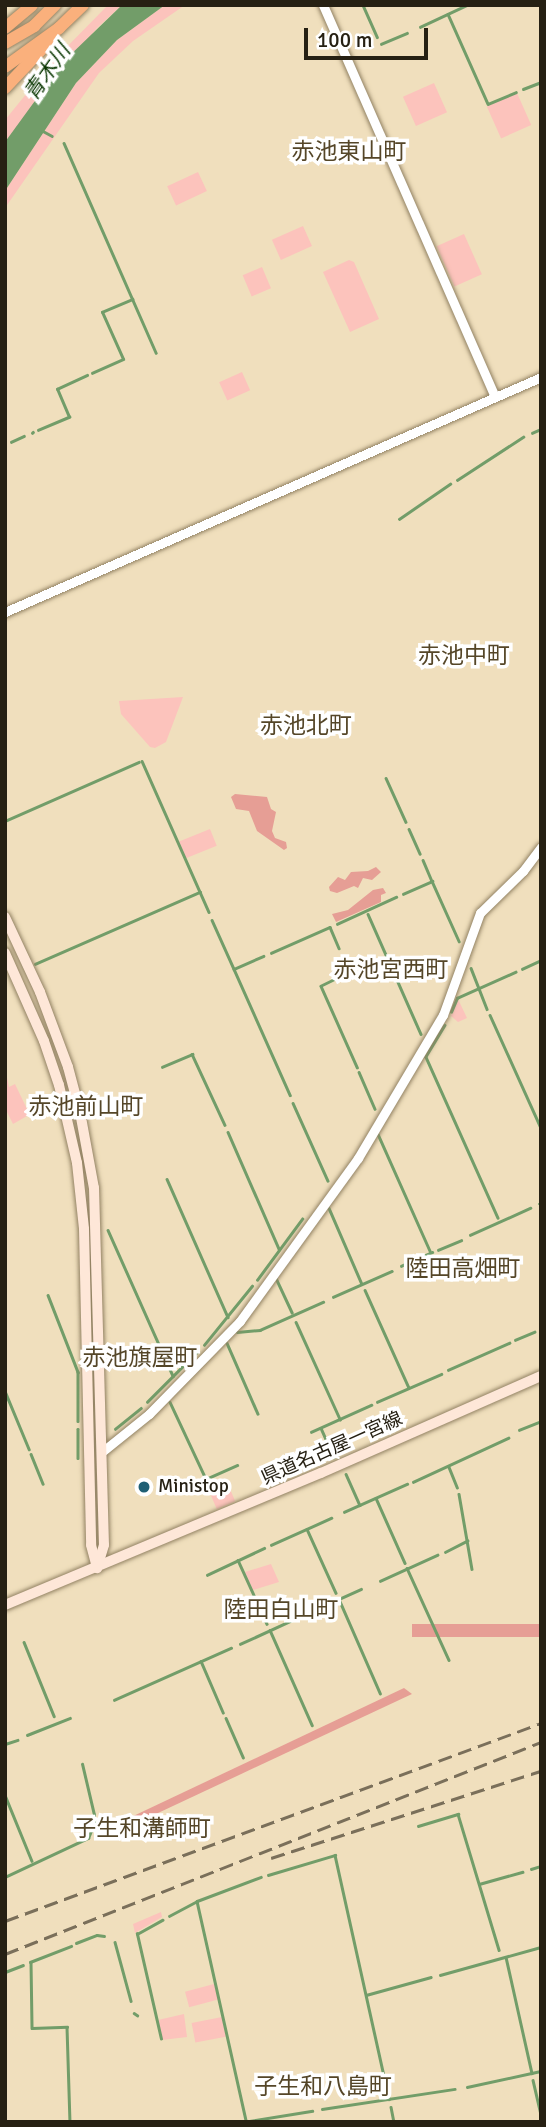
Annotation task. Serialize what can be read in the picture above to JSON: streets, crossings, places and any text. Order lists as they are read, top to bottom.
{
  "streets": {
    "main road": ["県道名古屋一宮線"]
  },
  "districts": [
    "赤池東山町",
    "赤池中町",
    "赤池北町",
    "赤池宮西町",
    "赤池前山町",
    "陸田高畑町",
    "赤池旗屋町",
    "陸田白山町",
    "子生和溝師町",
    "子生和八島町"
  ],
  "water": ["青木川"],
  "places": ["Ministop"],
  "scale_bar": "100 m"
}
